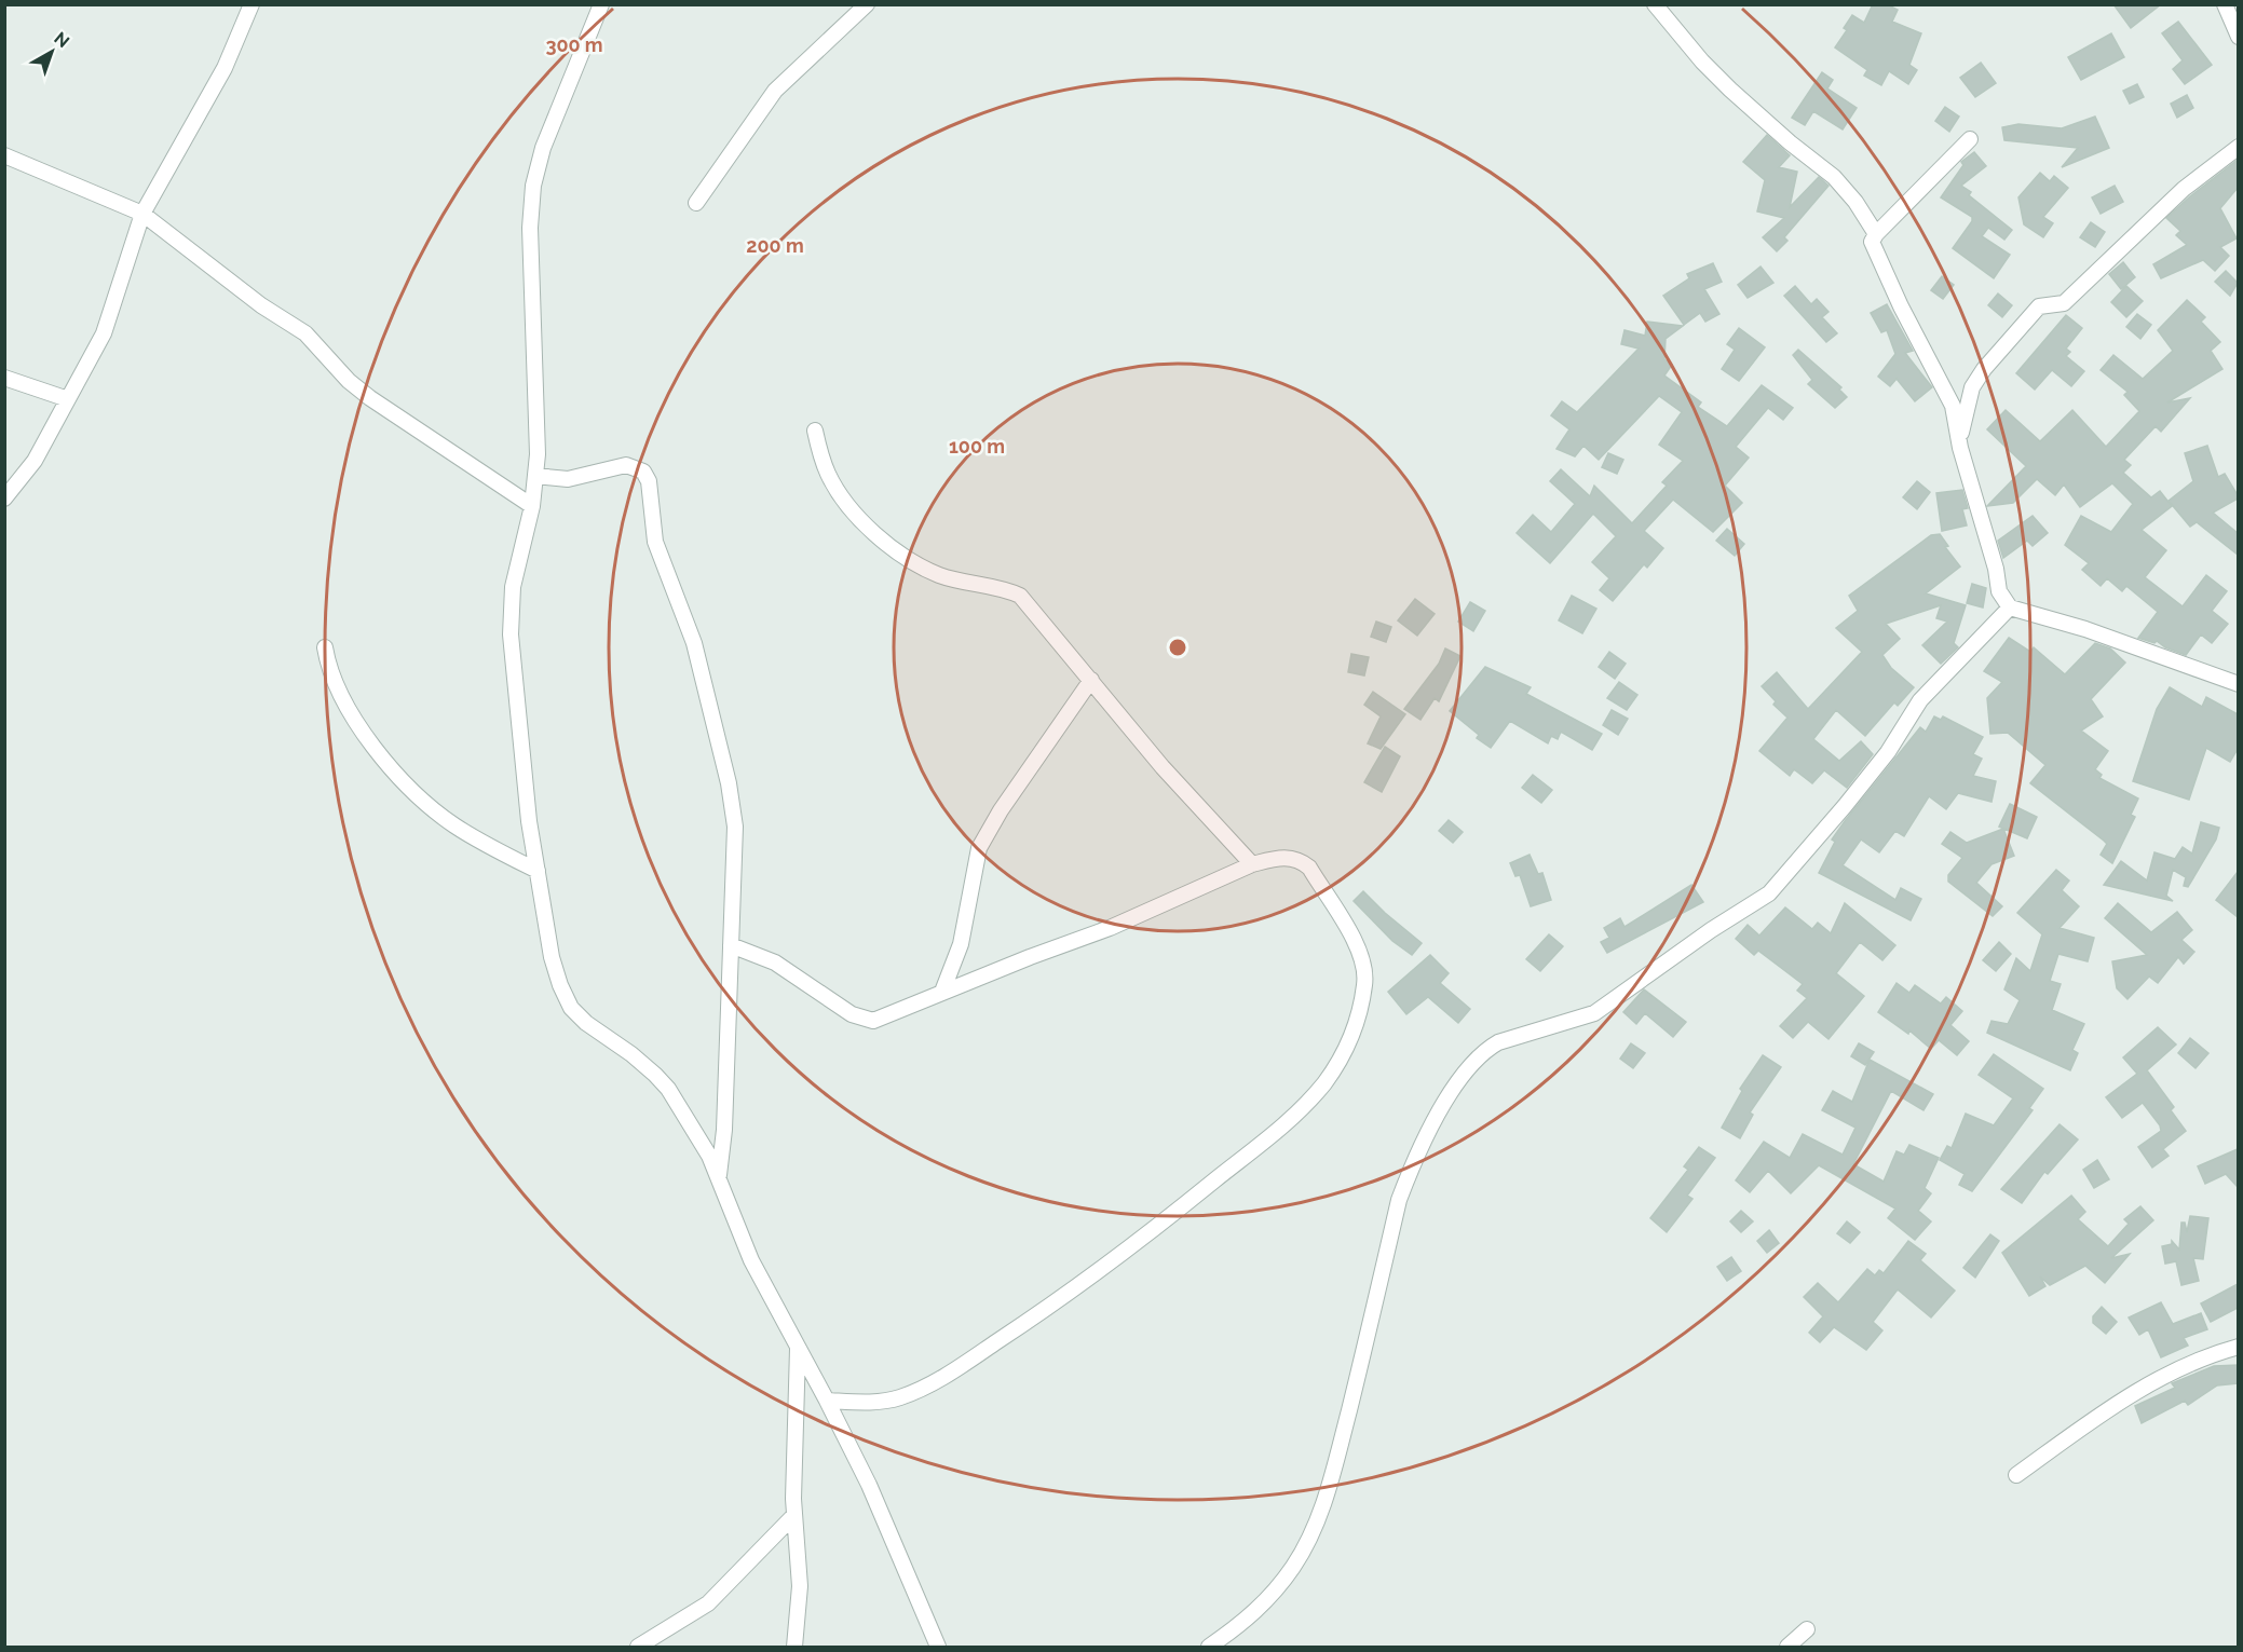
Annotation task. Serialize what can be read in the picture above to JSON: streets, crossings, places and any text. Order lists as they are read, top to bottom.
{
  "north": "top right",
  "rings": ["300 m", "200 m", "100 m"]
}
